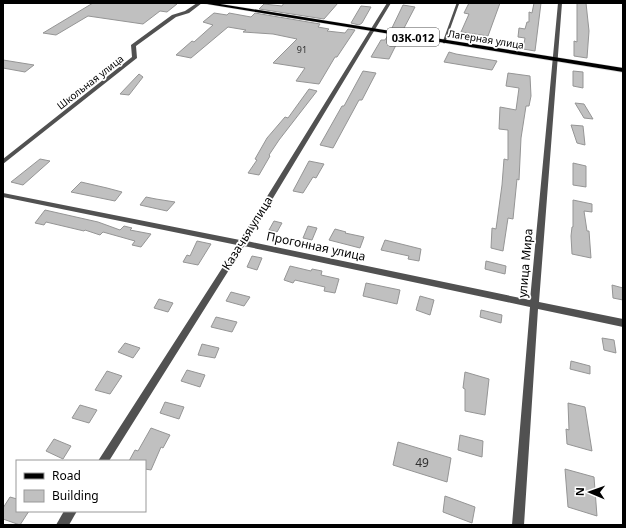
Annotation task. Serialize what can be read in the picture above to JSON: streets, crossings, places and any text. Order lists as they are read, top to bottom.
{
  "streets": {
    "main road": ["03К-012", "Лагерная улица"],
    "street": [
      "Школьная улица",
      "Казачья улица",
      "Прогонная улица",
      "улица Мира"
    ]
  },
  "crossings": [
    ["Лагерная улица", "Казачья улица"],
    ["Лагерная улица", "улица Мира"],
    ["Казачья улица", "Прогонная улица"],
    ["Прогонная улица", "улица Мира"]
  ],
  "house_numbers": ["91", "49"],
  "legend": ["Road", "Building"],
  "north": "left"
}
